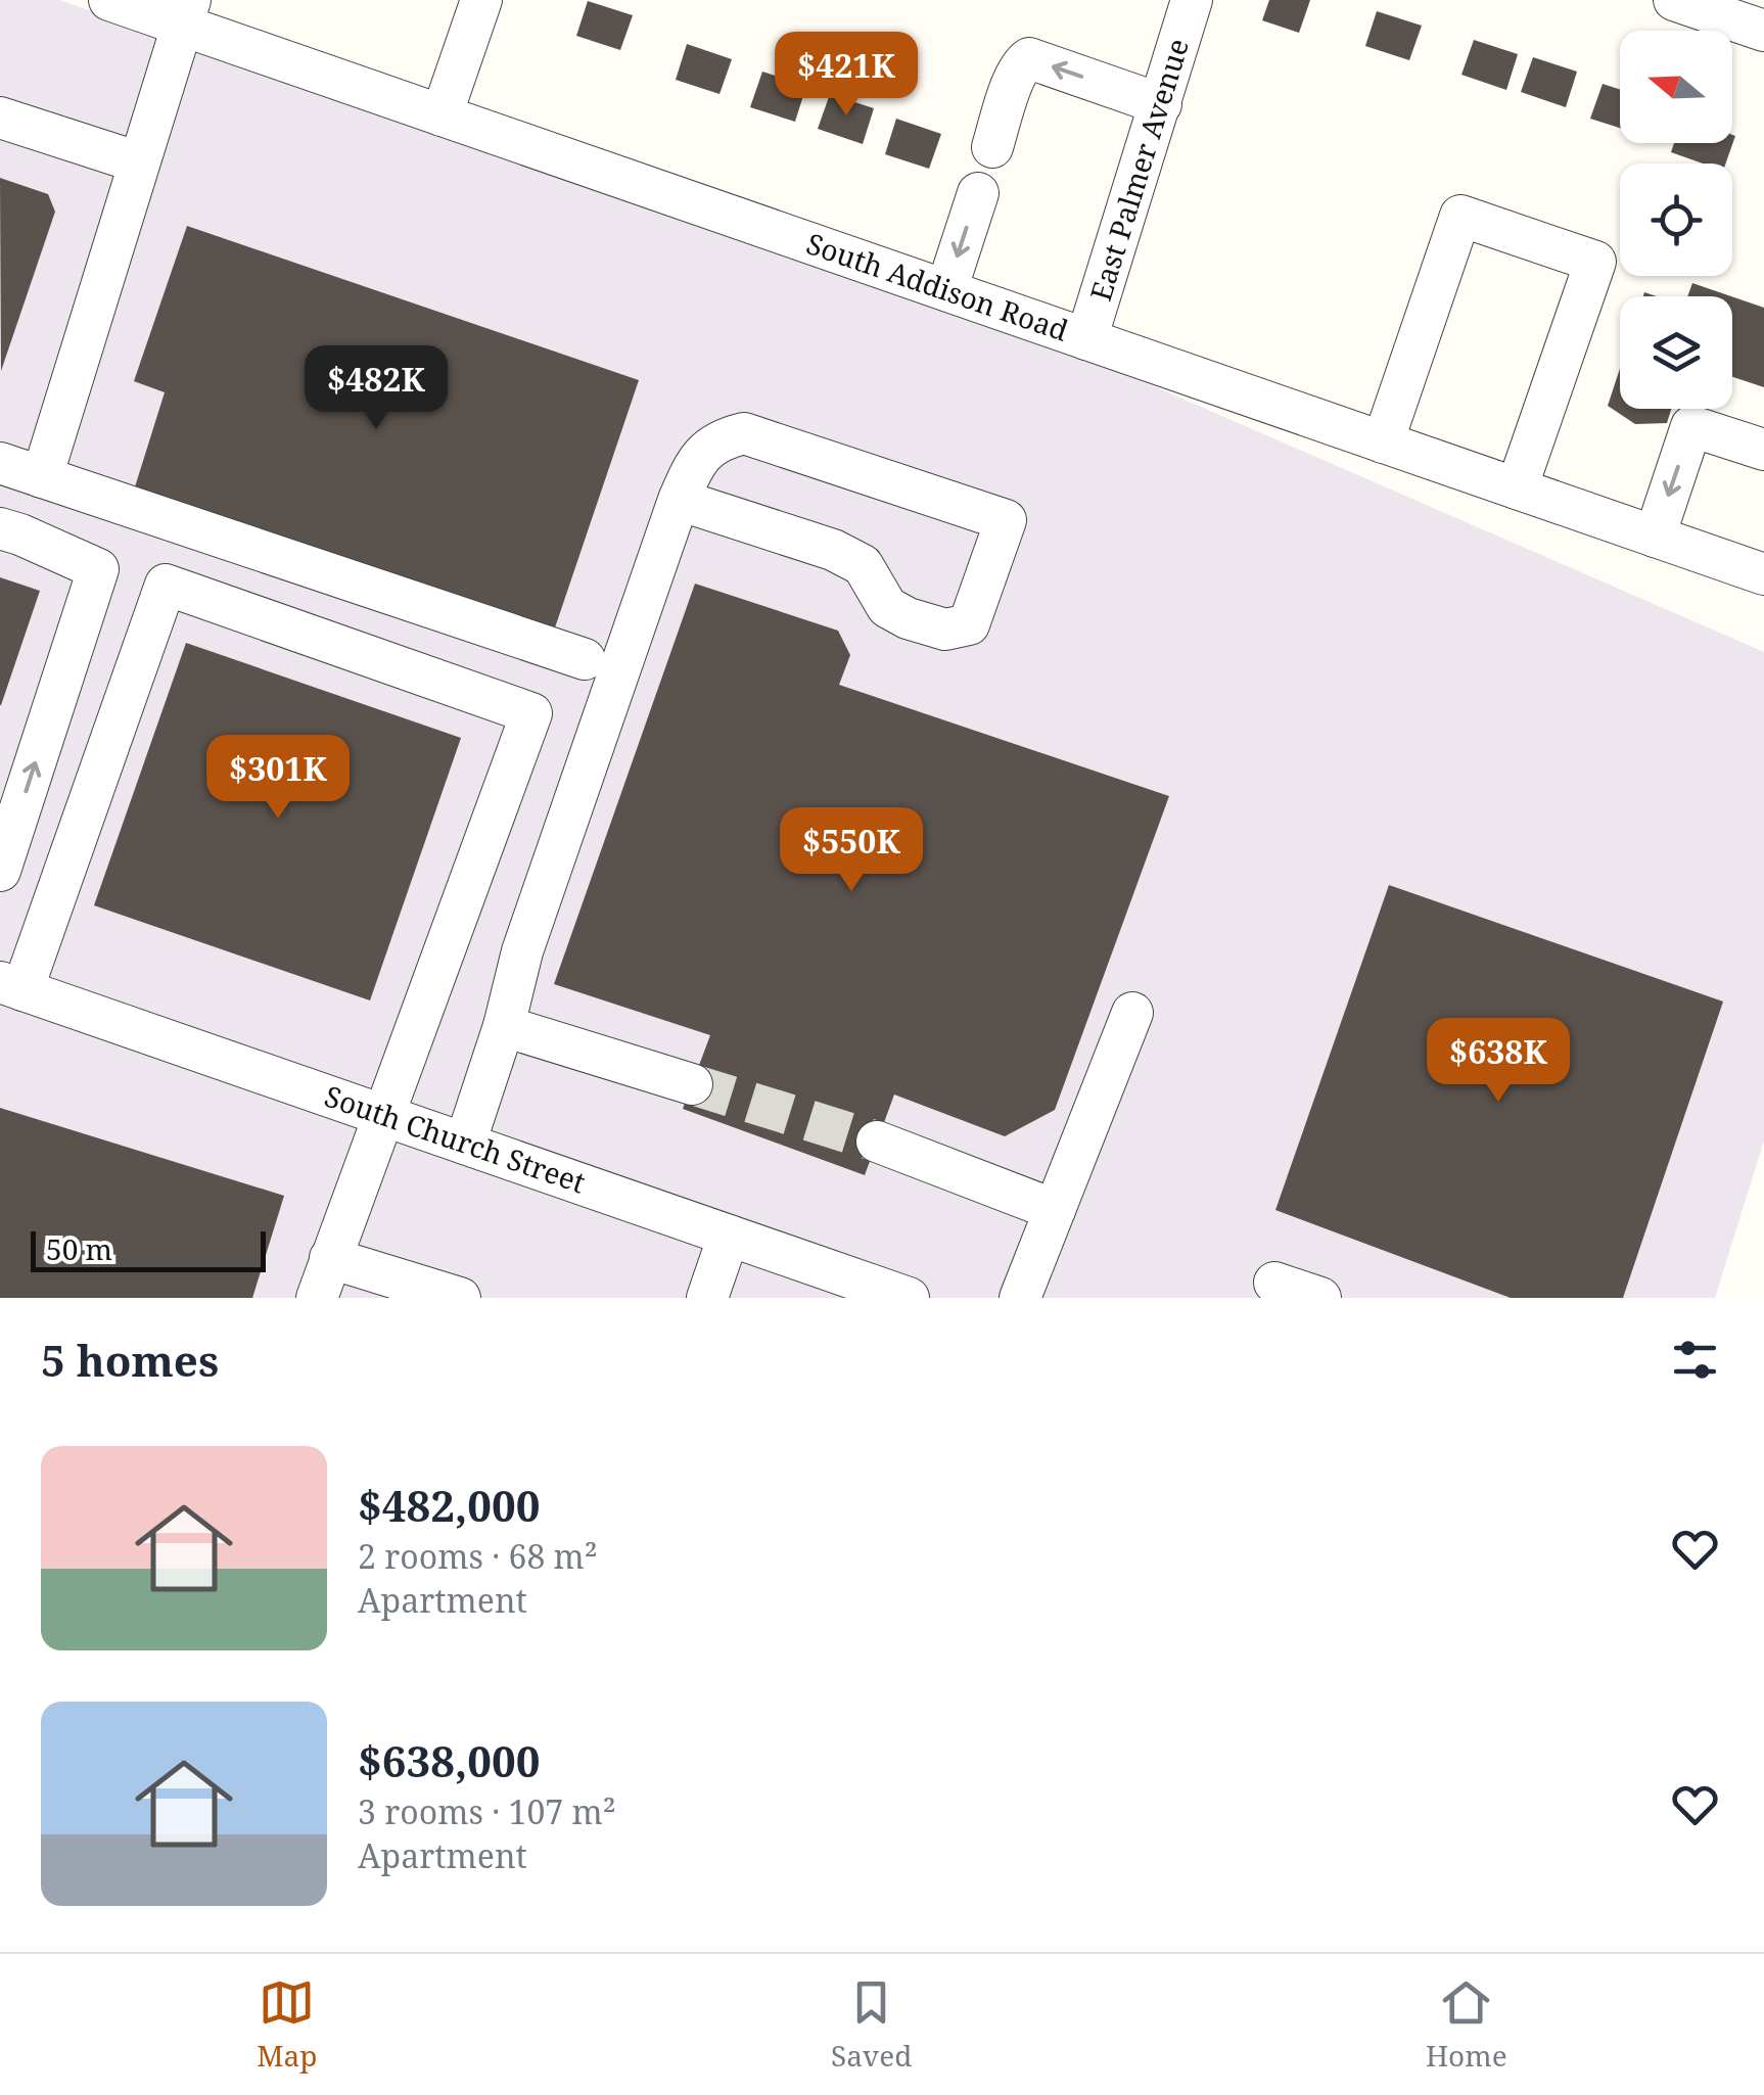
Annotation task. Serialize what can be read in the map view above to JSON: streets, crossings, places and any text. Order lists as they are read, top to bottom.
{
  "streets": {
    "street": ["East Palmer Avenue", "South Addison Road", "South Church Street"]
  },
  "crossings": [
    ["East Palmer Avenue", "South Addison Road"]
  ],
  "scale_bar": "50 m",
  "north": "left",
  "page": {
    "price": [
      "$421K",
      "$482K",
      "$301K",
      "$550K",
      "$638K"
    ],
    "scale": "50 m",
    "heading": "5 homes",
    "list": [
      {
        "name": "$482,000",
        "note": "2 rooms · 68 m² · Apartment"
      },
      {
        "name": "$638,000",
        "note": "3 rooms · 107 m² · Apartment"
      }
    ],
    "tabs": ["Map", "Saved", "Home"]
  }
}
